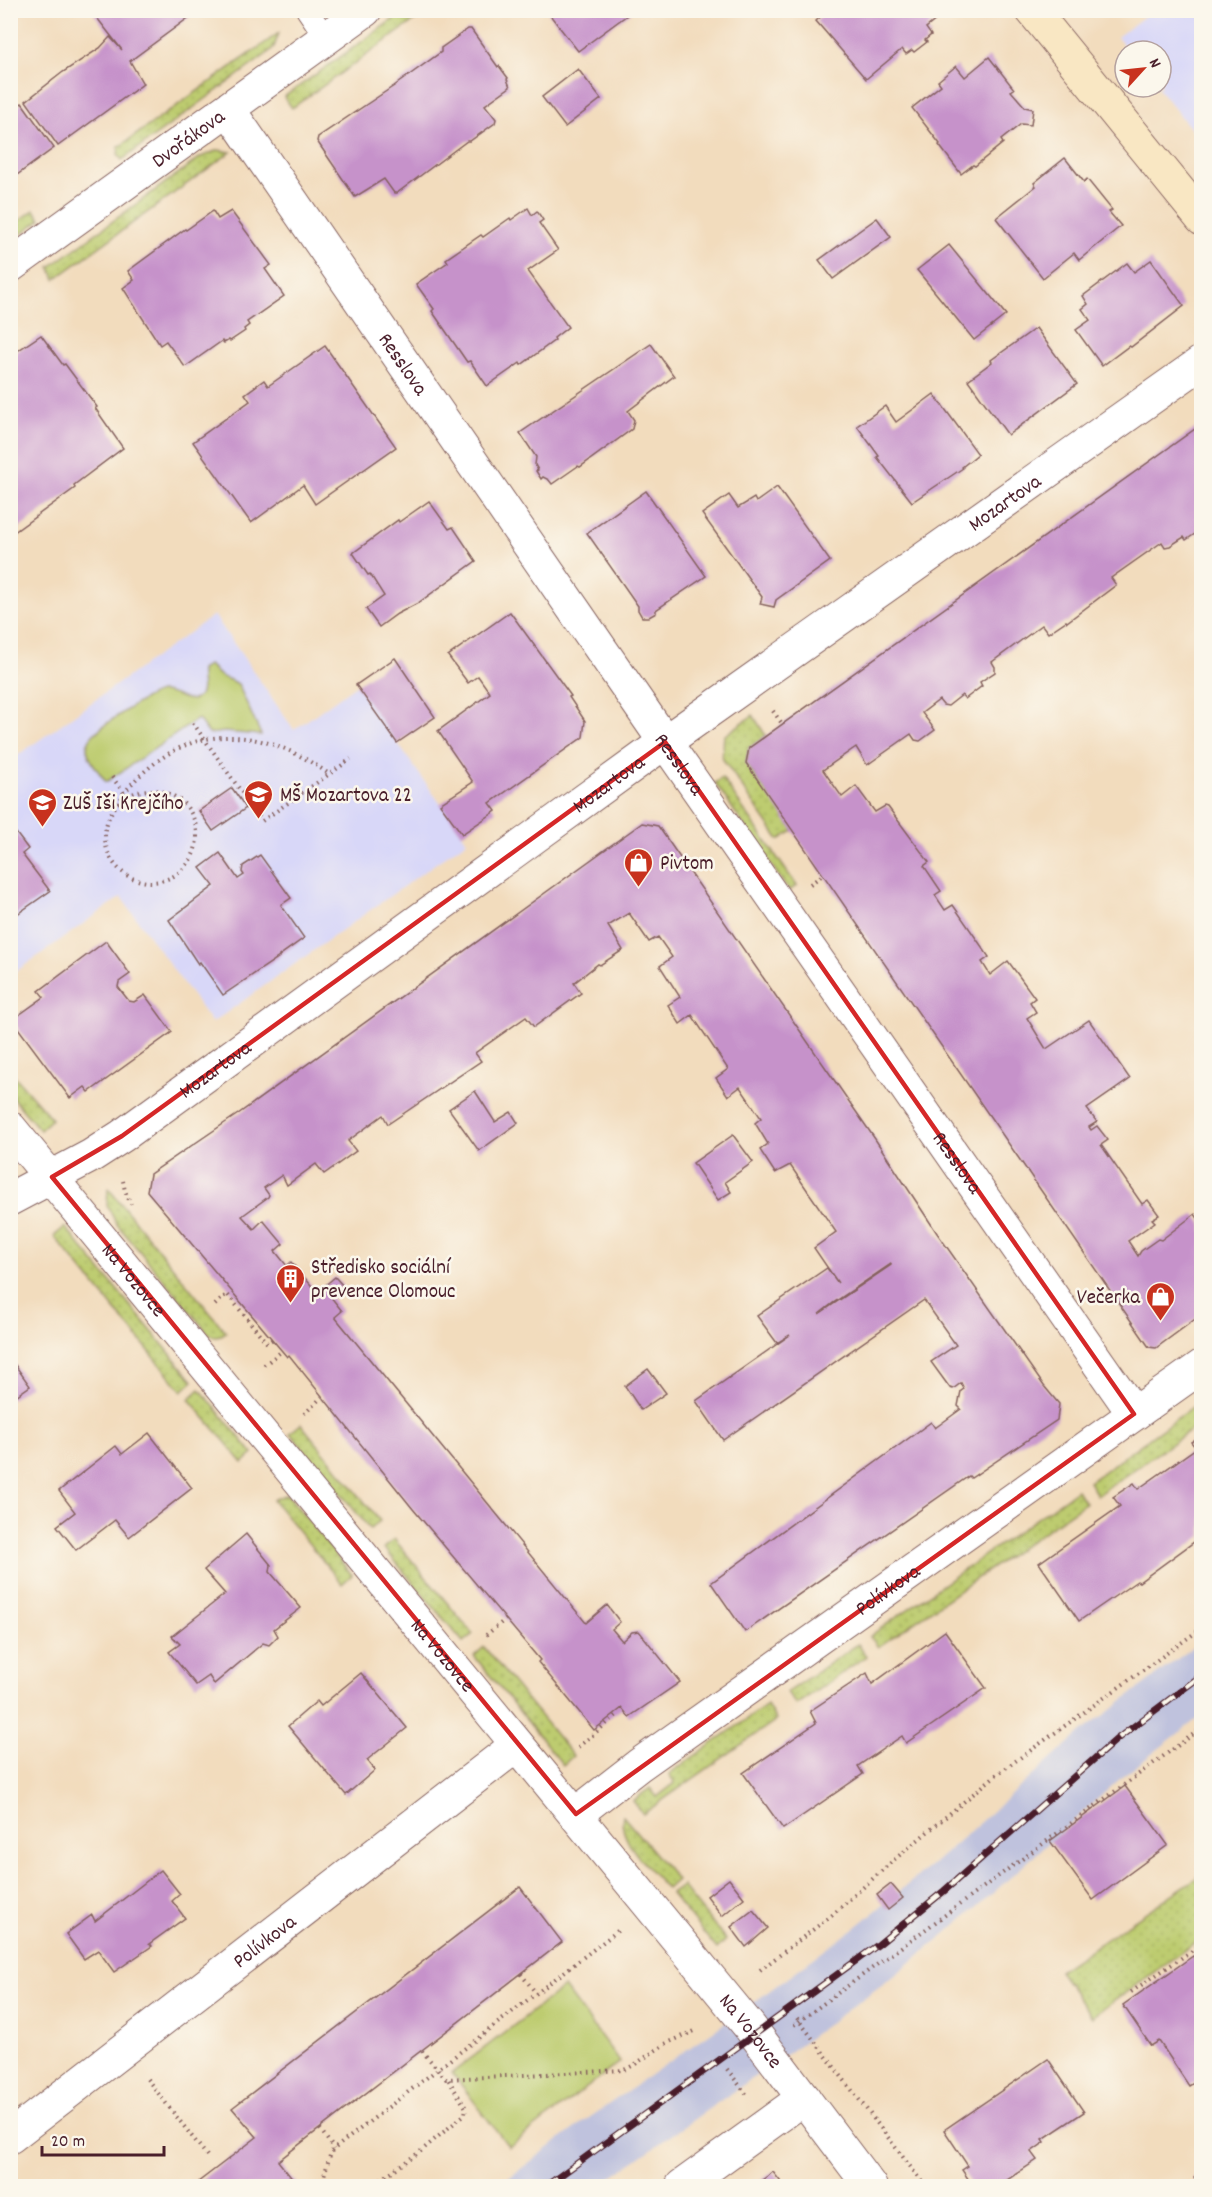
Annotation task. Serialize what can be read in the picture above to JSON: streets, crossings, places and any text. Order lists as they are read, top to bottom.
{
  "streets": {
    "street": [
      "Dvořákova",
      "Resslova",
      "Mozartova",
      "Na Vozovce",
      "Polívkova"
    ]
  },
  "crossings": [
    ["Dvořákova", "Resslova"],
    ["Resslova", "Mozartova"],
    ["Resslova", "Polívkova"],
    ["Mozartova", "Na Vozovce"],
    ["Na Vozovce", "Polívkova"]
  ],
  "places": {
    "school or university": ["MŠ Mozartova 22", "ZUŠ Iši Krejčího"],
    "shop": ["Pivtom", "Večerka"],
    "building": ["Středisko sociální prevence Olomouc"]
  },
  "scale_bar": "20 m",
  "north": "top right"
}
